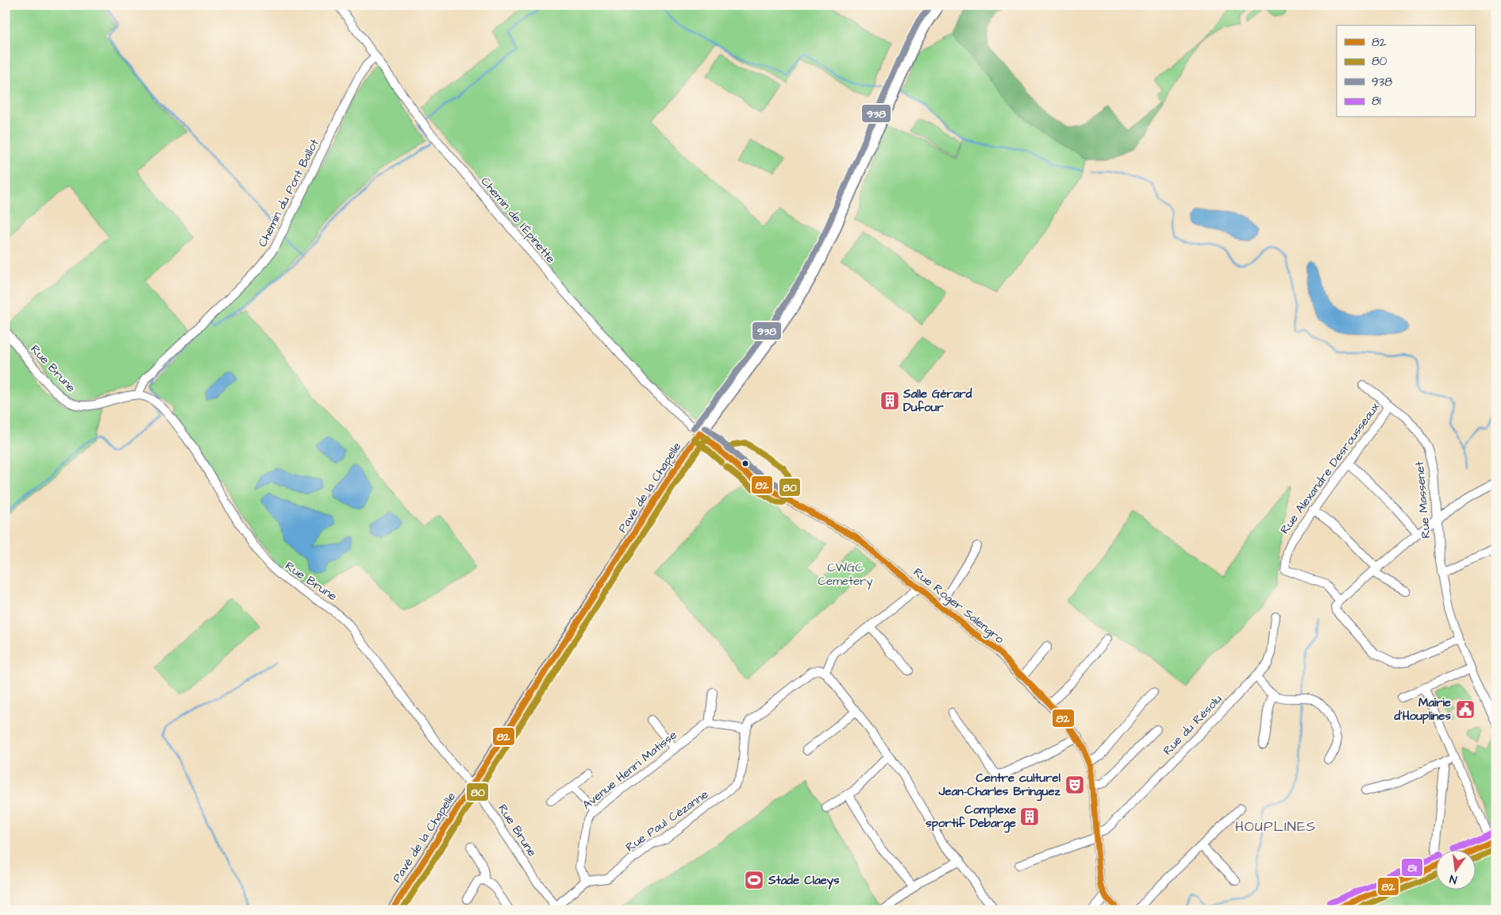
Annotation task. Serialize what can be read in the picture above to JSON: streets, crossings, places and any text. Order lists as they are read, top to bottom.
{
  "streets": {
    "main road": ["Pavé de la Chapelle"],
    "street": [
      "Chemin du Pont Ballot",
      "Chemin de l'Épinette",
      "Rue Brune",
      "Rue Alexandre Desrousseaux",
      "Rue Massenet",
      "Rue Roger Salengro",
      "Rue du Résolu",
      "Avenue Henri Matisse",
      "Rue Paul Cézanne"
    ]
  },
  "crossings": [
    ["Chemin du Pont Ballot", "Chemin de l'Épinette"],
    ["Chemin du Pont Ballot", "Rue Brune"],
    ["Chemin de l'Épinette", "Pavé de la Chapelle"],
    ["Chemin de l'Épinette", "Rue Roger Salengro"],
    ["Rue Brune", "Pavé de la Chapelle"],
    ["Rue Brune", "Avenue Henri Matisse"],
    ["Rue Brune", "Rue Paul Cézanne"],
    ["Rue Alexandre Desrousseaux", "Rue Massenet"],
    ["Pavé de la Chapelle", "Rue Roger Salengro"],
    ["Rue Roger Salengro", "Rue du Résolu"],
    ["Avenue Henri Matisse", "Rue Paul Cézanne"]
  ],
  "districts": ["HOUPLINES"],
  "parks": ["CWGC Cemetery"],
  "places": {
    "building": ["Salle Gérard Dufour", "Complexe sportif Debarge"],
    "public building": ["Mairie d'Houplines"],
    "theatre": ["Centre culturel Jean-Charles Bringuez"],
    "sports": ["Stade Claeys"]
  },
  "lines": [
    "transit line 938",
    "transit line 82",
    "transit line 80",
    "transit line 81"
  ],
  "legend": [
    "82",
    "80",
    "938",
    "81"
  ],
  "north": "bottom"
}
